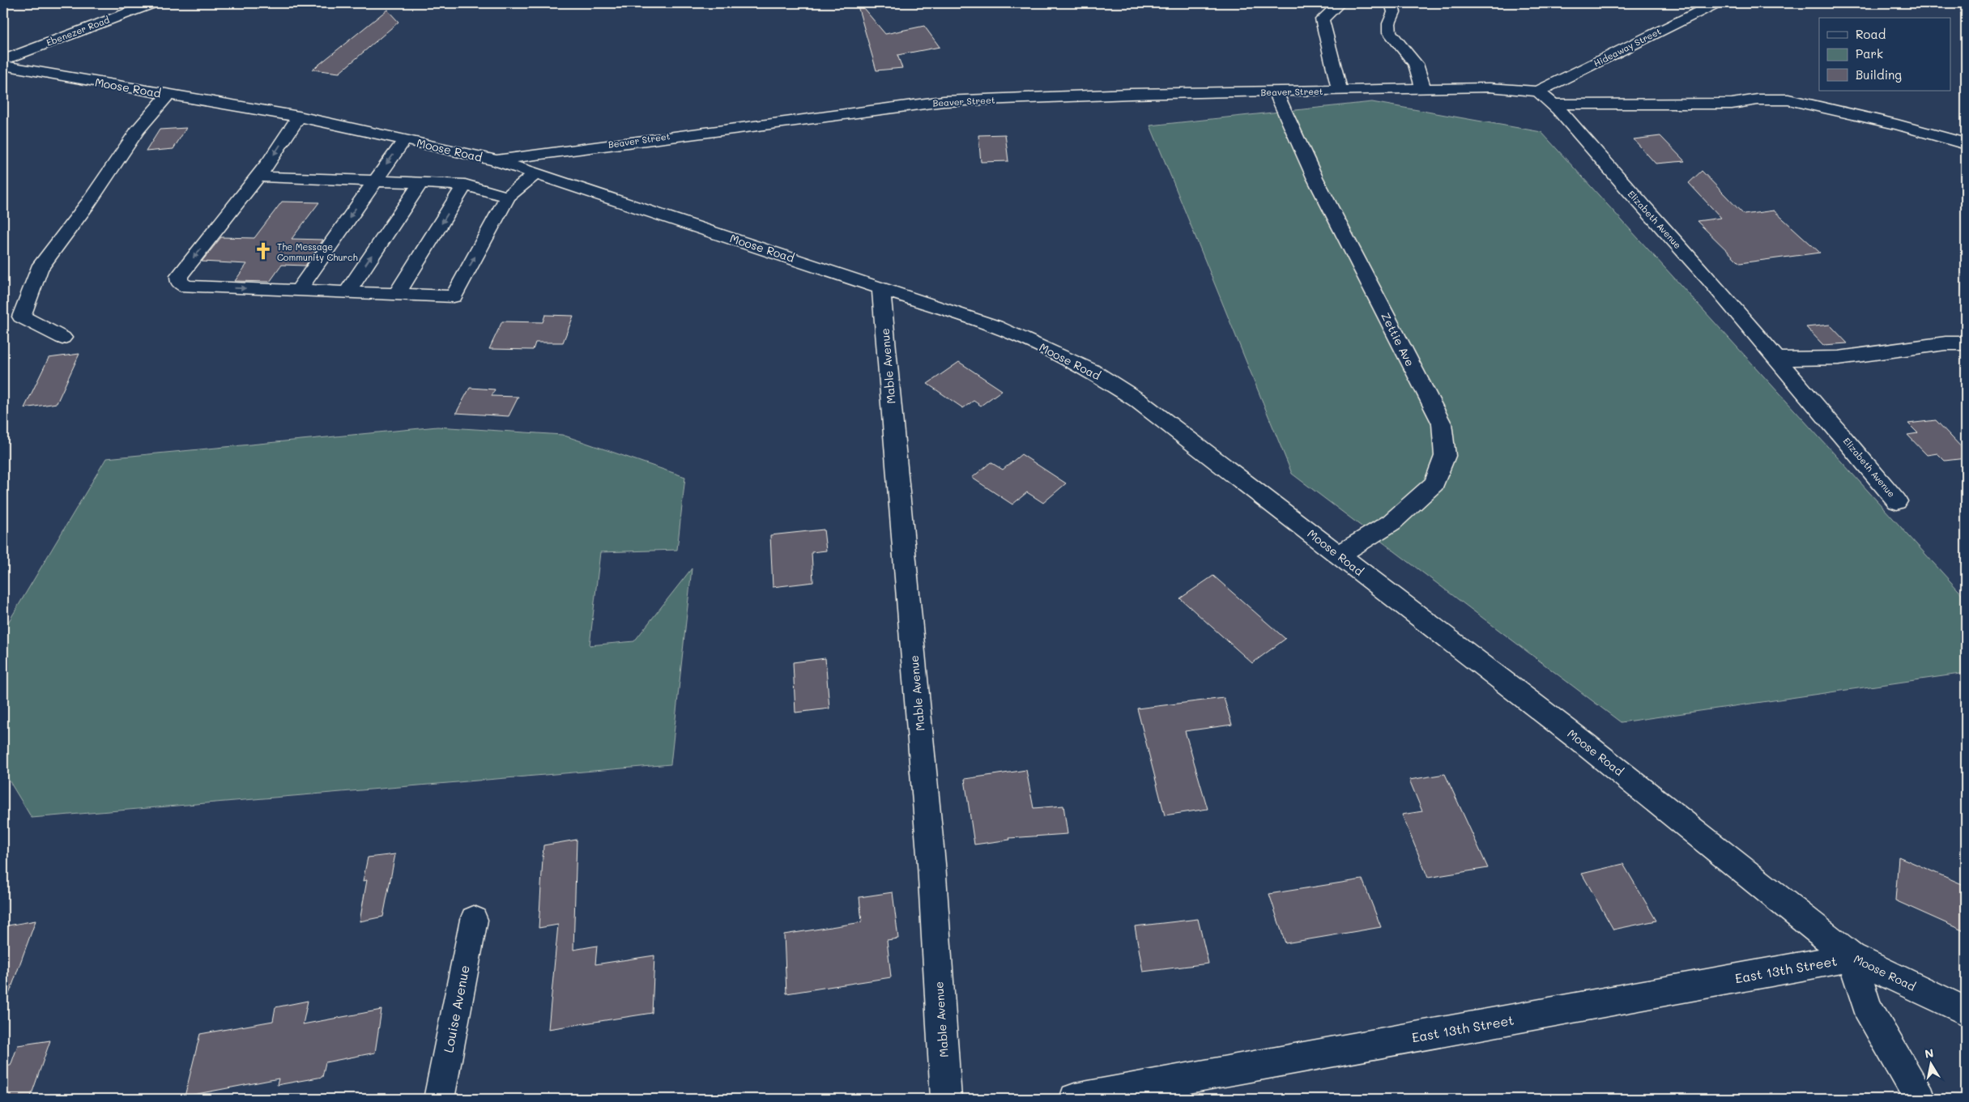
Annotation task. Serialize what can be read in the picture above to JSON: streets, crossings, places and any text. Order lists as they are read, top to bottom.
{
  "streets": {
    "street": [
      "Ebenezer Road",
      "Hideaway Street",
      "Moose Road",
      "Beaver Street",
      "Elizabeth Avenue",
      "Zettie Ave",
      "Mable Avenue",
      "East 13th Street",
      "Louise Avenue"
    ]
  },
  "crossings": [
    ["Hideaway Street", "Elizabeth Avenue"],
    ["Moose Road", "Beaver Street"],
    ["Moose Road", "Zettie Ave"],
    ["Moose Road", "Mable Avenue"],
    ["Moose Road", "East 13th Street"],
    ["Beaver Street", "Zettie Ave"]
  ],
  "places": {
    "church": ["The Message Community Church"]
  },
  "legend": ["Road", "Park", "Building"],
  "north": "top"
}
